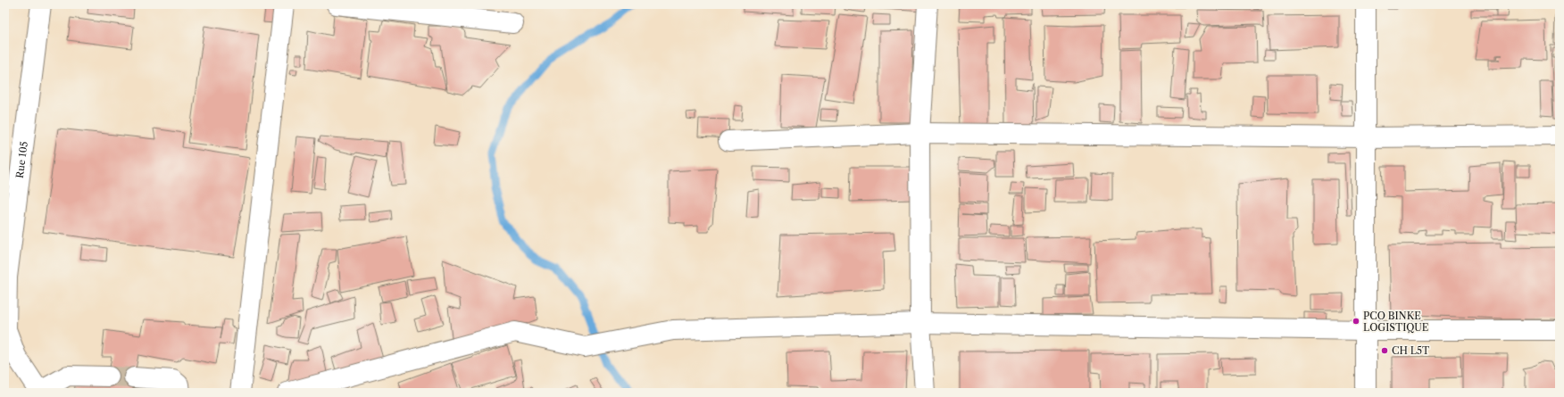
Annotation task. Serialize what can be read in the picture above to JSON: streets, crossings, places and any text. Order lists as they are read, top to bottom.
{
  "streets": {
    "street": ["Rue 105"]
  },
  "places": ["PCO BINKE LOGISTIQUE", "CH L5T"]
}
